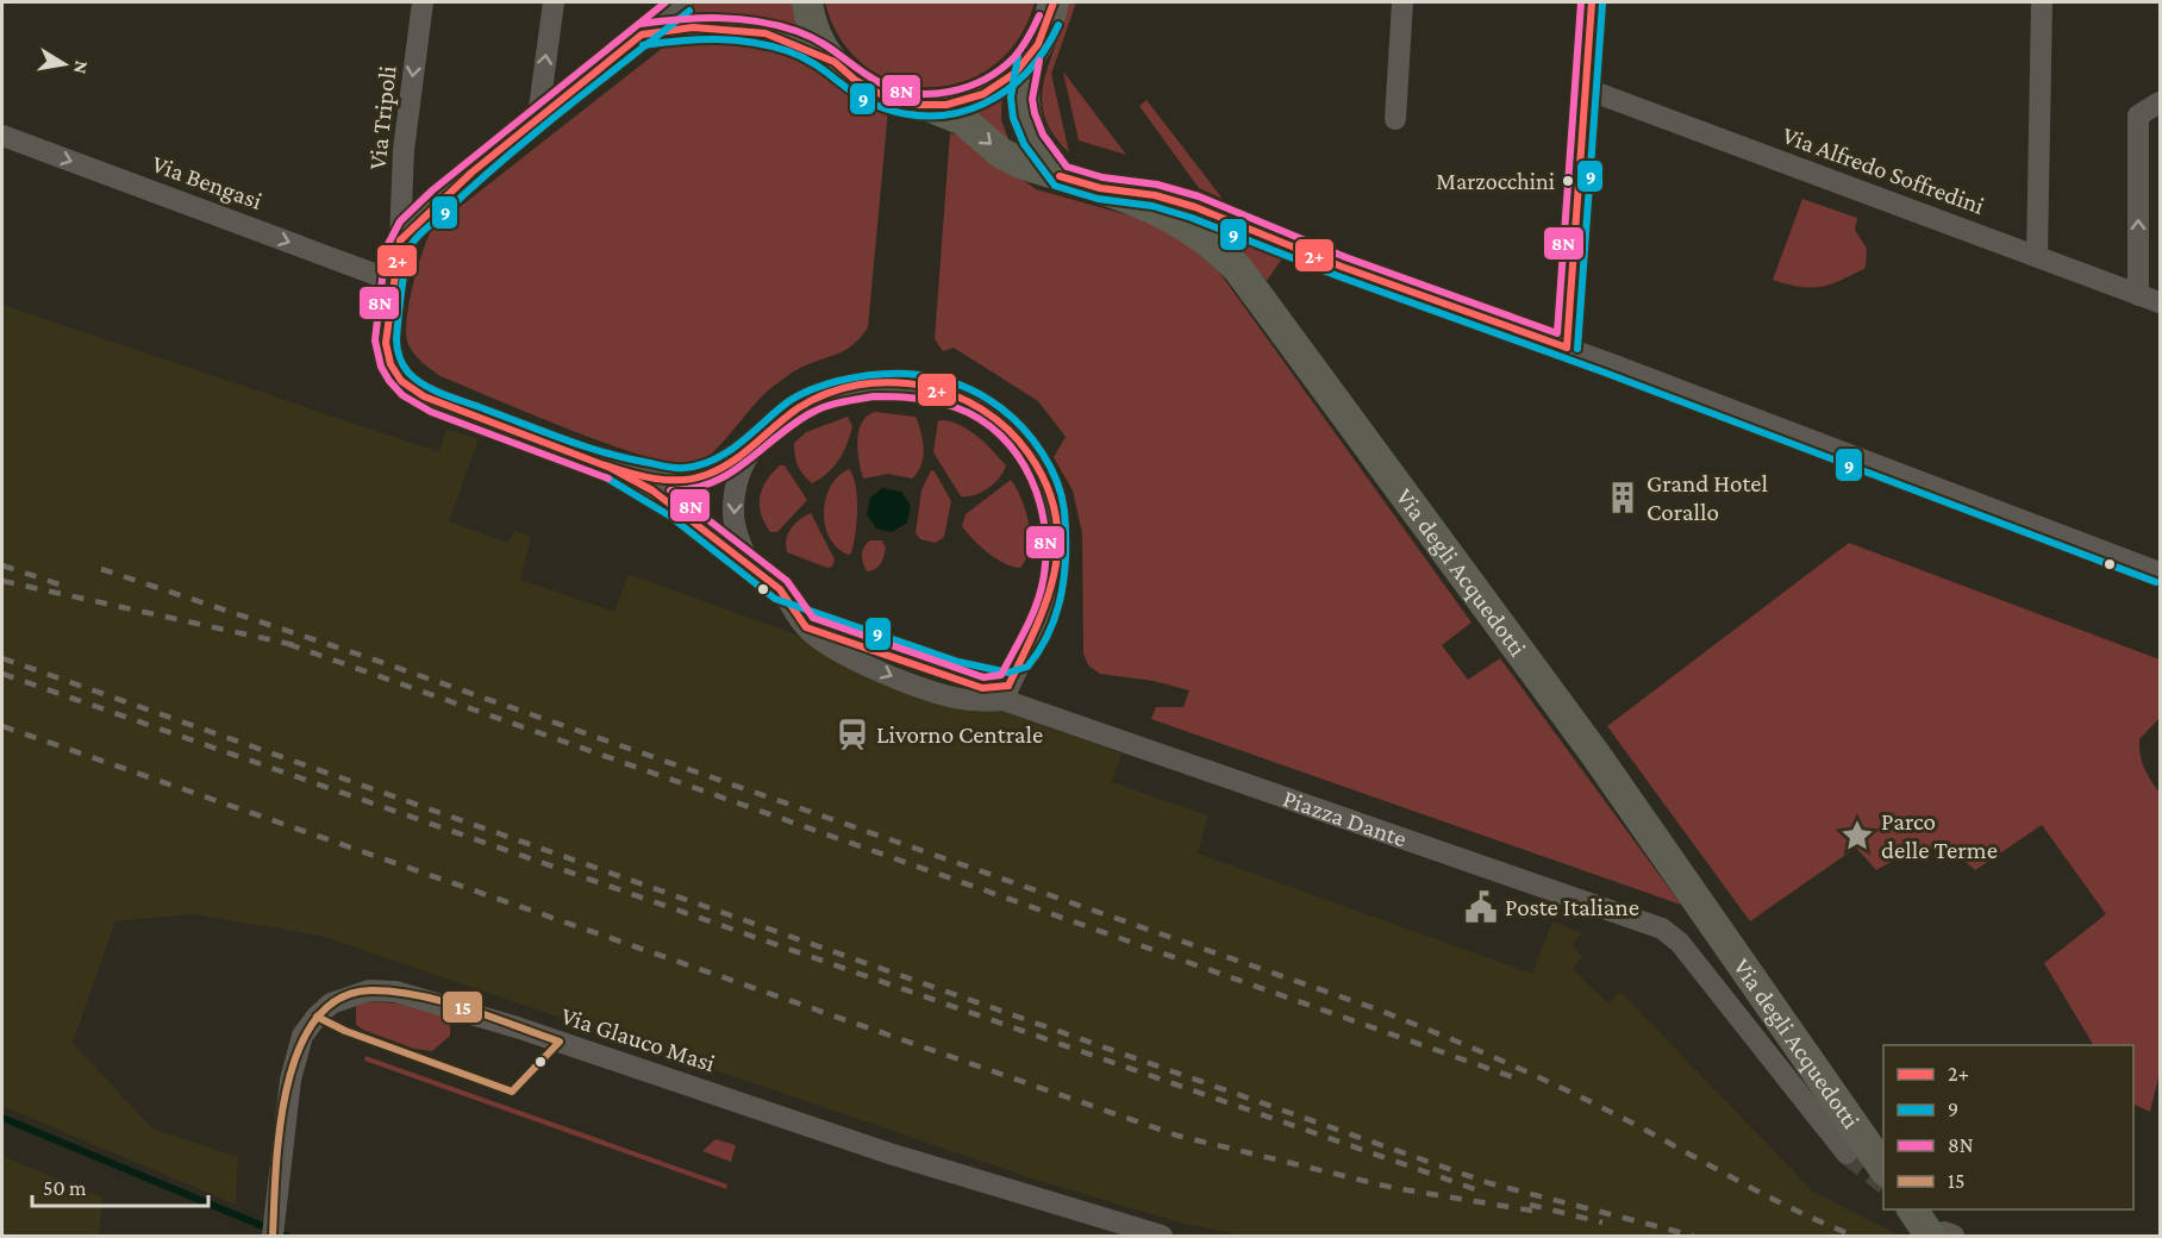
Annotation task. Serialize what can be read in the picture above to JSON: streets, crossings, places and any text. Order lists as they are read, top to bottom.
{
  "streets": {
    "main road": ["Via degli Acquedotti"],
    "street": [
      "Via Tripoli",
      "Via Alfredo Soffredini",
      "Via Bengasi",
      "Piazza Dante",
      "Via Glauco Masi"
    ]
  },
  "crossings": [
    ["Via Tripoli", "Piazza Dante"],
    ["Via Bengasi", "Piazza Dante"]
  ],
  "one_way": ["Via Bengasi"],
  "places": {
    "other": ["Marzocchini"],
    "building": ["Grand Hotel Corallo"],
    "station": ["Livorno Centrale"],
    "place": ["Parco delle Terme"],
    "public building": ["Poste Italiane"]
  },
  "lines": [
    "transit line 2+",
    "transit line 8N",
    "transit line 9",
    "transit line 15"
  ],
  "legend": [
    "2+",
    "9",
    "8N",
    "15"
  ],
  "scale_bar": "50 m",
  "north": "right"
}
